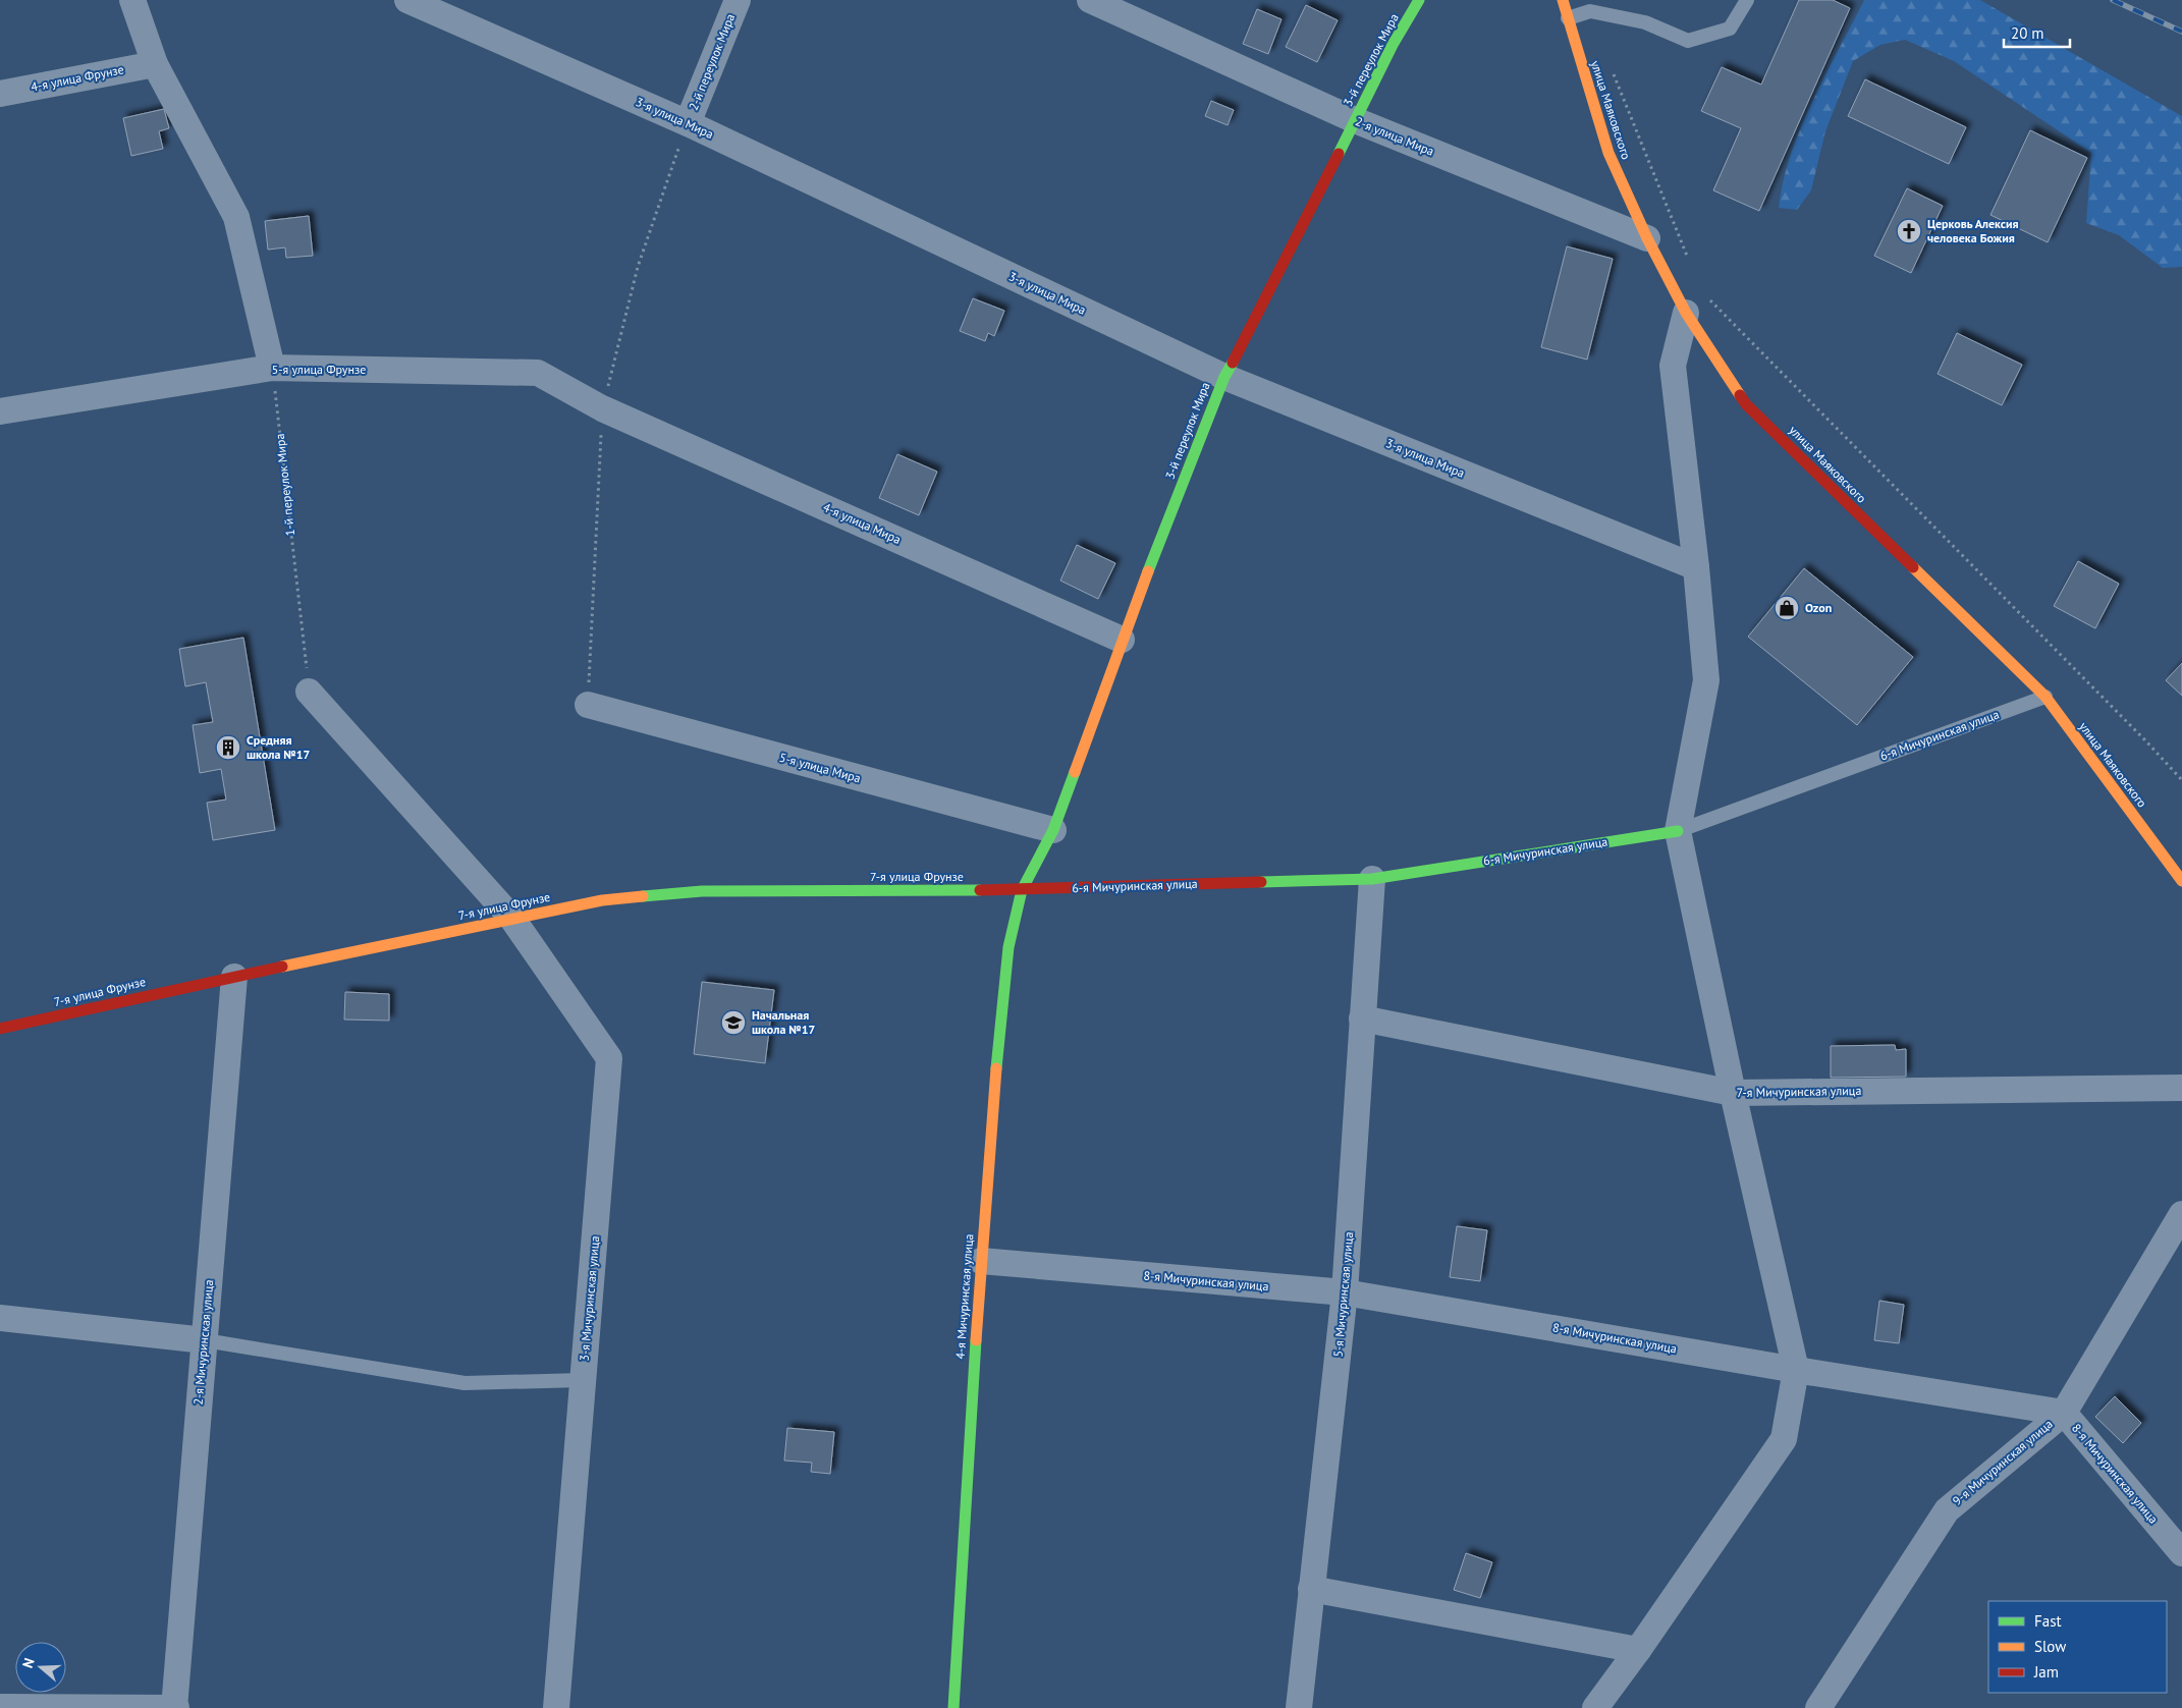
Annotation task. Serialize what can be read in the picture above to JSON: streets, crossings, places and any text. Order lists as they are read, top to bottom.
{
  "streets": {
    "street": [
      "3-й переулок Мира",
      "2-й переулок Мира",
      "4-я улица Фрунзе",
      "улица Маяковского",
      "3-я улица Мира",
      "2-я улица Мира",
      "5-я улица Фрунзе",
      "4-я улица Мира",
      "6-я Мичуринская улица",
      "5-я улица Мира",
      "7-я улица Фрунзе",
      "7-я Мичуринская улица",
      "8-я Мичуринская улица",
      "5-я Мичуринская улица",
      "4-я Мичуринская улица",
      "3-я Мичуринская улица",
      "2-я Мичуринская улица",
      "9-я Мичуринская улица"
    ],
    "path": ["1-й переулок Мира"]
  },
  "crossings": [
    ["3-й переулок Мира", "3-я улица Мира"],
    ["3-й переулок Мира", "2-я улица Мира"],
    ["3-й переулок Мира", "4-я улица Мира"],
    ["3-й переулок Мира", "6-я Мичуринская улица"],
    ["3-й переулок Мира", "5-я улица Мира"],
    ["3-й переулок Мира", "7-я улица Фрунзе"],
    ["3-й переулок Мира", "4-я Мичуринская улица"],
    ["2-й переулок Мира", "3-я улица Мира"],
    ["улица Маяковского", "2-я улица Мира"],
    ["улица Маяковского", "6-я Мичуринская улица"],
    ["5-я улица Фрунзе", "1-й переулок Мира"],
    ["5-я улица Фрунзе", "4-я улица Мира"],
    ["6-я Мичуринская улица", "7-я улица Фрунзе"],
    ["6-я Мичуринская улица", "5-я Мичуринская улица"],
    ["6-я Мичуринская улица", "4-я Мичуринская улица"],
    ["7-я улица Фрунзе", "4-я Мичуринская улица"],
    ["7-я улица Фрунзе", "3-я Мичуринская улица"],
    ["7-я улица Фрунзе", "2-я Мичуринская улица"],
    ["7-я Мичуринская улица", "5-я Мичуринская улица"],
    ["8-я Мичуринская улица", "5-я Мичуринская улица"],
    ["8-я Мичуринская улица", "4-я Мичуринская улица"],
    ["8-я Мичуринская улица", "9-я Мичуринская улица"]
  ],
  "places": {
    "church": ["Церковь Алексия человека Божия"],
    "shop": ["Ozon"],
    "building": ["Средняя школа №17"],
    "school or university": ["Начальная школа №17"]
  },
  "legend": ["Fast", "Slow", "Jam"],
  "scale_bar": "20 m",
  "north": "left"
}
